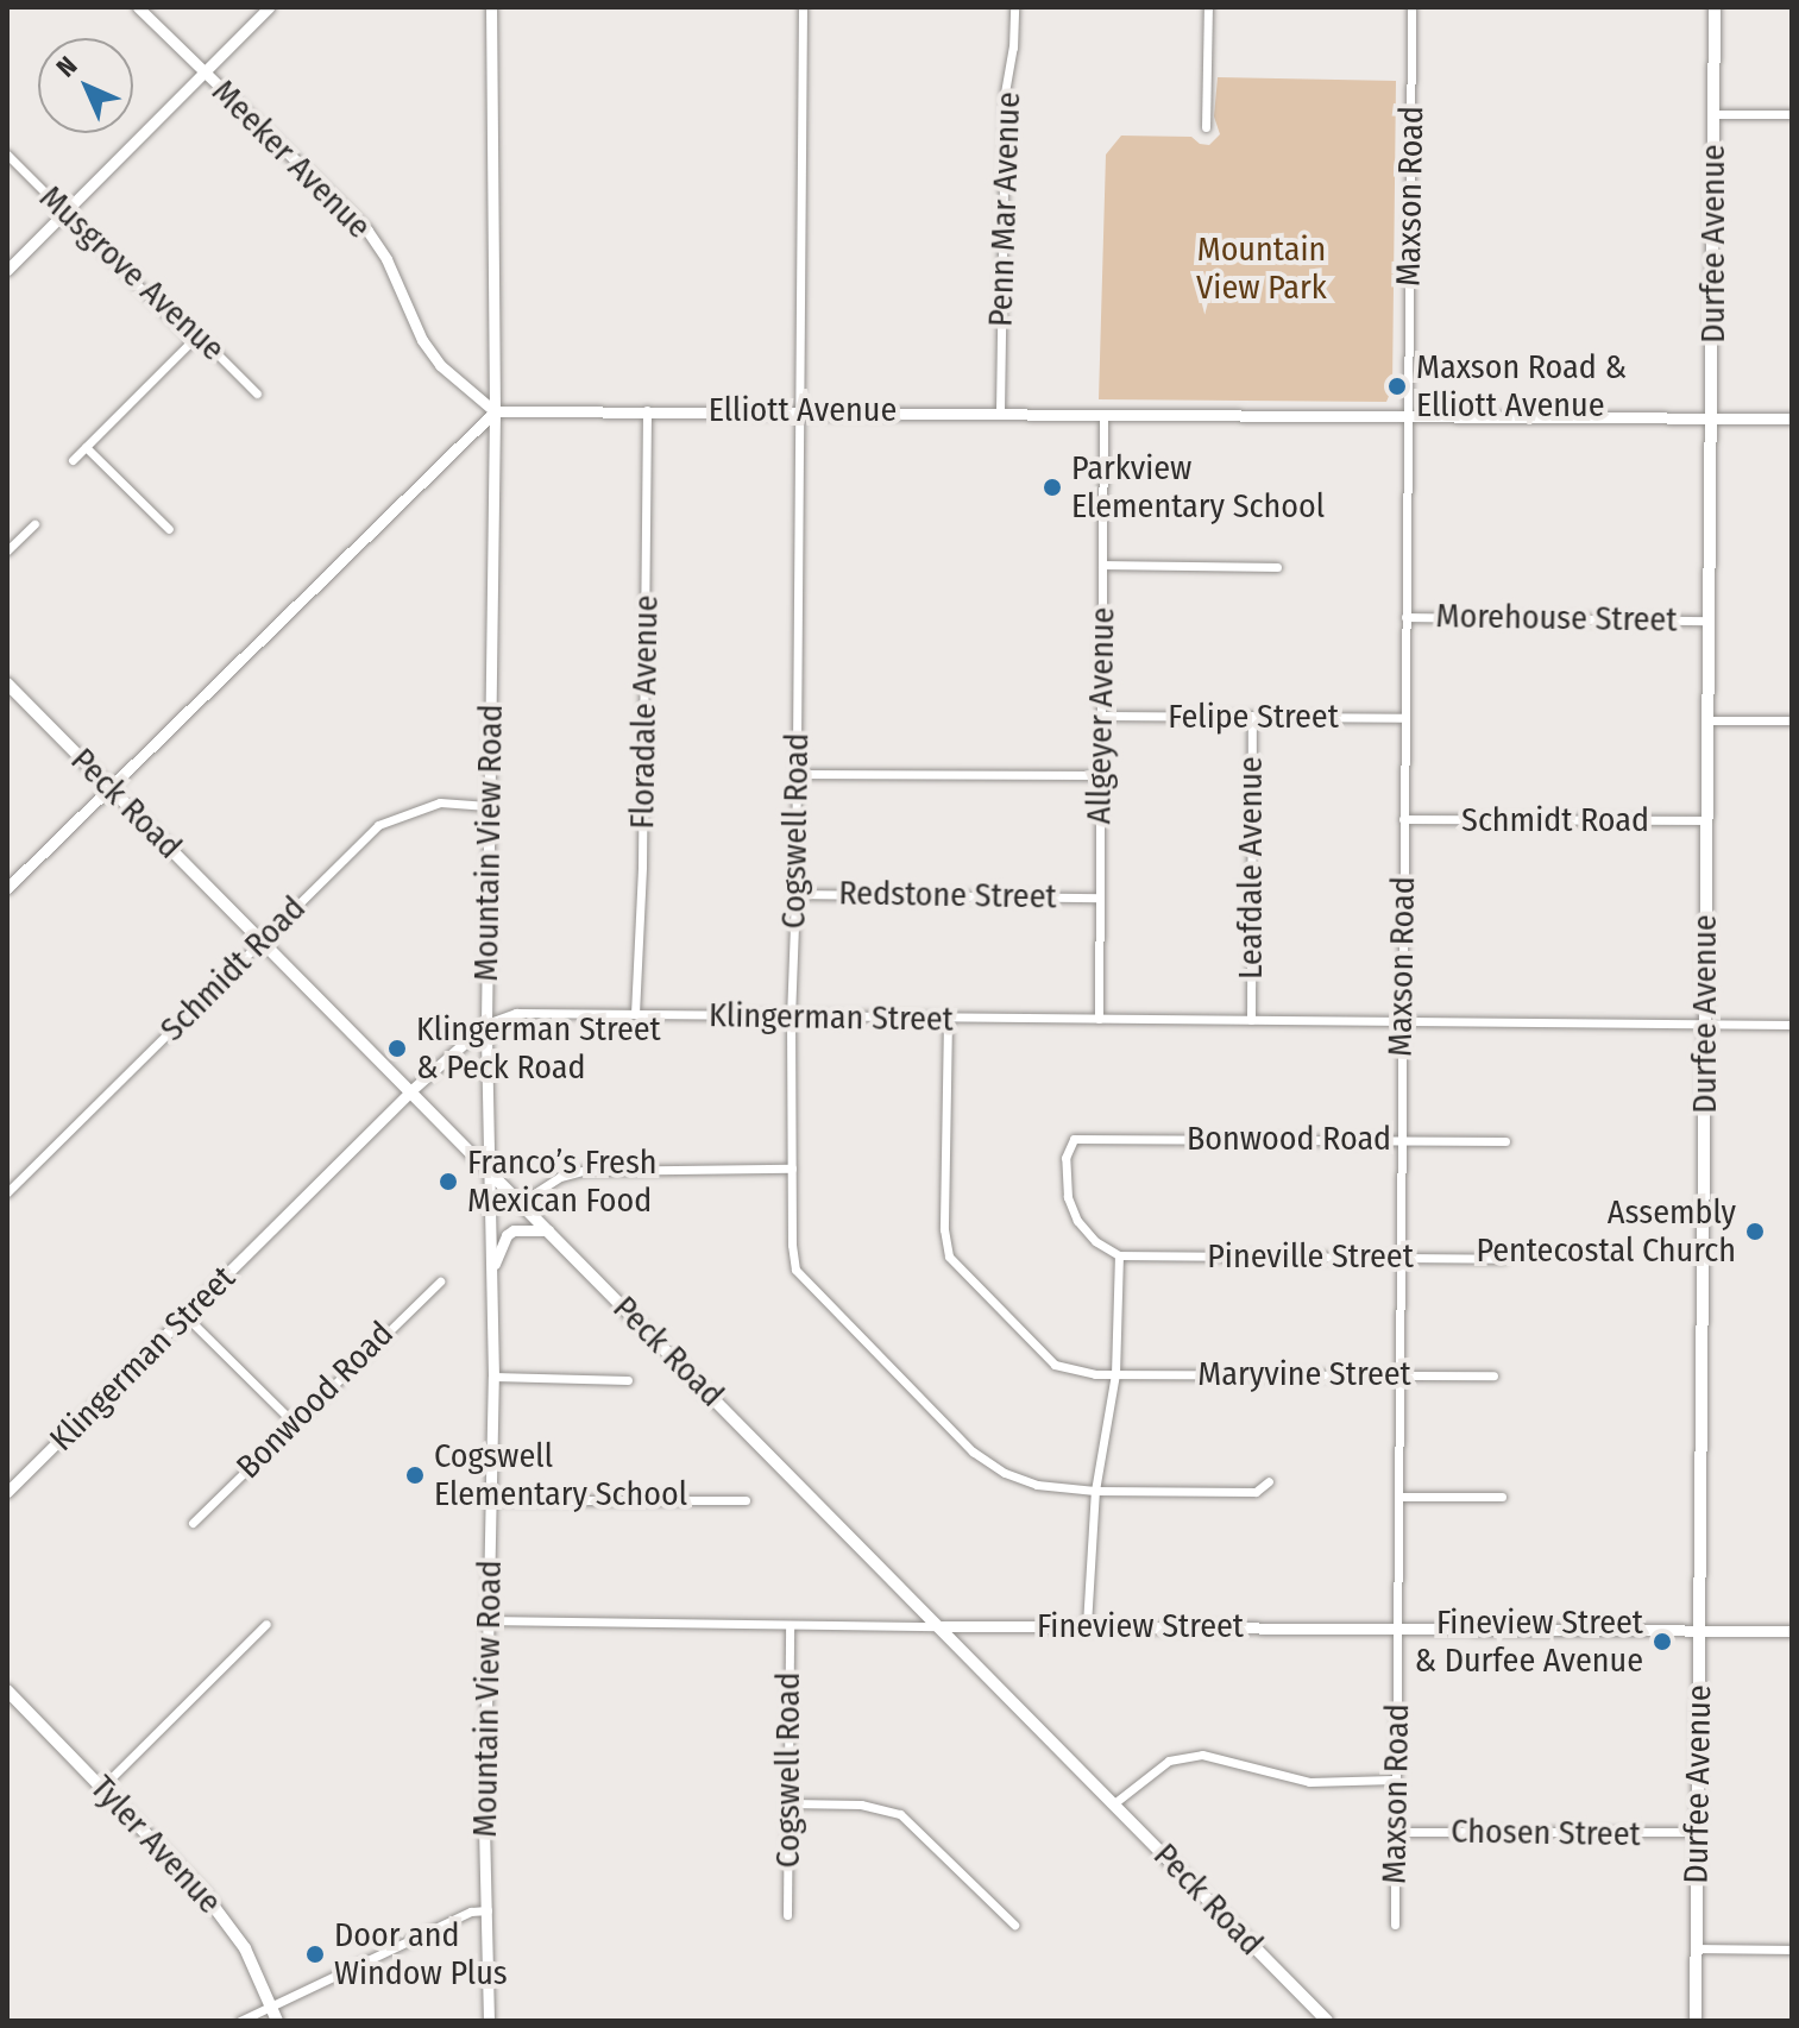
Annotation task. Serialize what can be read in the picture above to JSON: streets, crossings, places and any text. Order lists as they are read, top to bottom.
{
  "streets": {
    "main road": ["Durfee Avenue", "Peck Road", "Tyler Avenue"],
    "street": [
      "Meeker Avenue",
      "Maxson Road",
      "Penn Mar Avenue",
      "Musgrove Avenue",
      "Elliott Avenue",
      "Morehouse Street",
      "Floradale Avenue",
      "Allgeyer Avenue",
      "Felipe Street",
      "Schmidt Road",
      "Cogswell Road",
      "Mountain View Road",
      "Leafdale Avenue",
      "Redstone Street",
      "Klingerman Street",
      "Bonwood Road",
      "Pineville Street",
      "Maryvine Street",
      "Fineview Street",
      "Chosen Street"
    ]
  },
  "crossings": [
    ["Meeker Avenue", "Elliott Avenue"],
    ["Meeker Avenue", "Mountain View Road"],
    ["Maxson Road", "Elliott Avenue"],
    ["Maxson Road", "Morehouse Street"],
    ["Maxson Road", "Felipe Street"],
    ["Maxson Road", "Schmidt Road"],
    ["Maxson Road", "Klingerman Street"],
    ["Maxson Road", "Bonwood Road"],
    ["Maxson Road", "Pineville Street"],
    ["Maxson Road", "Maryvine Street"],
    ["Maxson Road", "Fineview Street"],
    ["Maxson Road", "Chosen Street"],
    ["Penn Mar Avenue", "Elliott Avenue"],
    ["Durfee Avenue", "Elliott Avenue"],
    ["Durfee Avenue", "Morehouse Street"],
    ["Durfee Avenue", "Schmidt Road"],
    ["Durfee Avenue", "Klingerman Street"],
    ["Durfee Avenue", "Fineview Street"],
    ["Durfee Avenue", "Chosen Street"],
    ["Elliott Avenue", "Floradale Avenue"],
    ["Elliott Avenue", "Allgeyer Avenue"],
    ["Elliott Avenue", "Cogswell Road"],
    ["Elliott Avenue", "Mountain View Road"],
    ["Floradale Avenue", "Klingerman Street"],
    ["Allgeyer Avenue", "Felipe Street"],
    ["Allgeyer Avenue", "Redstone Street"],
    ["Allgeyer Avenue", "Klingerman Street"],
    ["Felipe Street", "Leafdale Avenue"],
    ["Peck Road", "Schmidt Road"],
    ["Peck Road", "Mountain View Road"],
    ["Peck Road", "Klingerman Street"],
    ["Peck Road", "Fineview Street"],
    ["Schmidt Road", "Mountain View Road"],
    ["Cogswell Road", "Redstone Street"],
    ["Cogswell Road", "Klingerman Street"],
    ["Cogswell Road", "Fineview Street"],
    ["Mountain View Road", "Klingerman Street"],
    ["Mountain View Road", "Fineview Street"],
    ["Leafdale Avenue", "Klingerman Street"],
    ["Bonwood Road", "Pineville Street"]
  ],
  "parks": ["Mountain View Park"],
  "places": [
    "Maxson Road & Elliott Avenue",
    "Parkview Elementary School",
    "Klingerman Street & Peck Road",
    "Franco’s Fresh Mexican Food",
    "Assembly Pentecostal Church",
    "Cogswell Elementary School",
    "Fineview Street & Durfee Avenue",
    "Door and Window Plus"
  ],
  "north": "top left"
}
